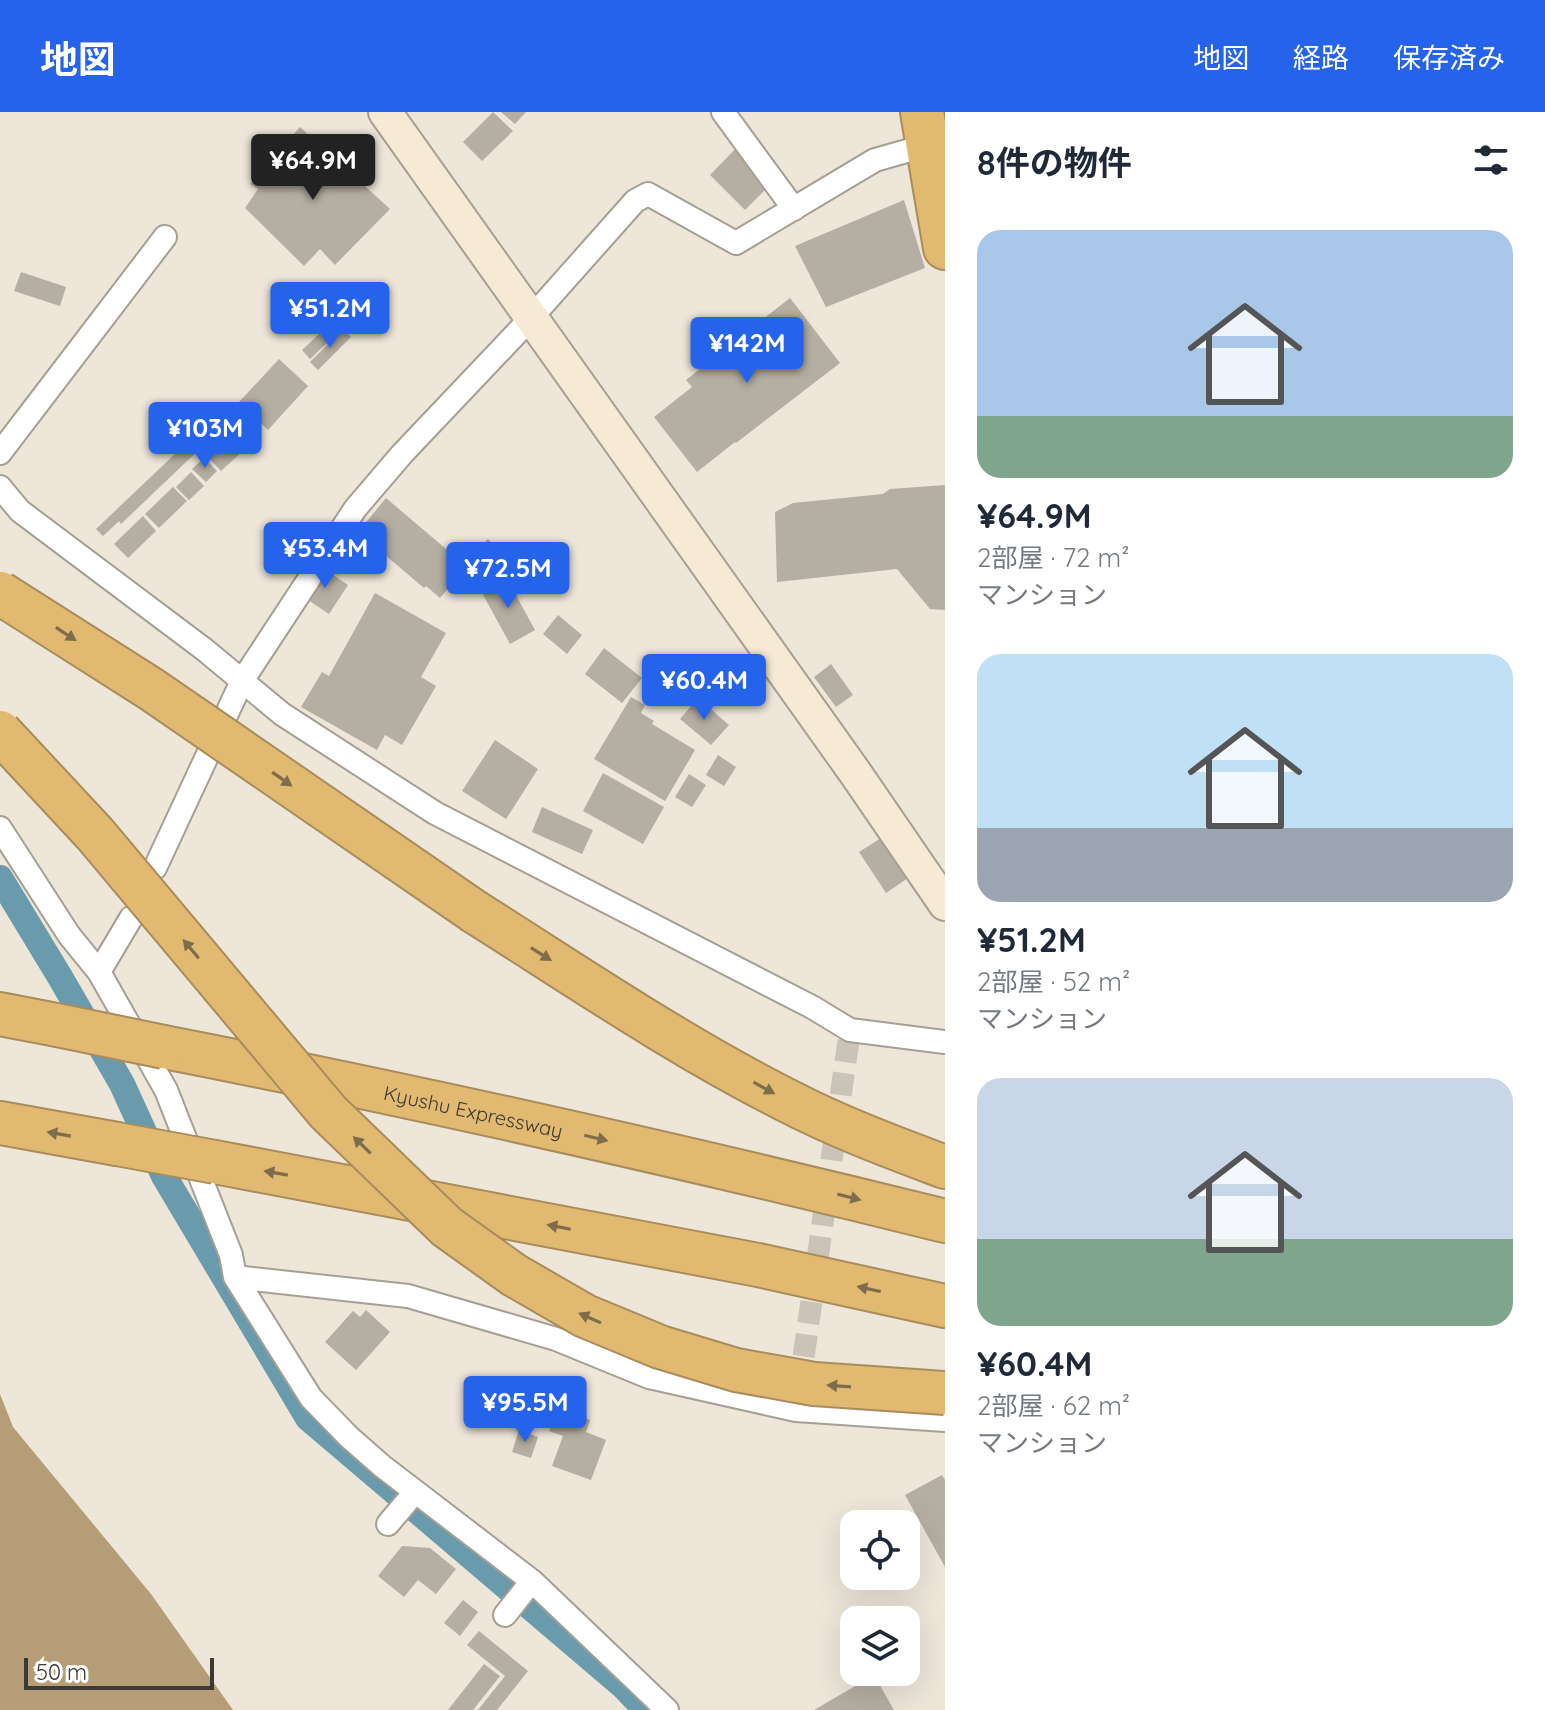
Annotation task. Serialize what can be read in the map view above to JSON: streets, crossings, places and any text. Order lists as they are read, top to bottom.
{
  "streets": {
    "highway": ["Kyushu Expressway"]
  },
  "scale_bar": "50 m",
  "page": {
    "header": "地図",
    "nav": ["地図", "経路", "保存済み"],
    "heading": "8件の物件",
    "price": [
      "¥64.9M",
      "¥51.2M",
      "¥142M",
      "¥103M",
      "¥53.4M",
      "¥72.5M",
      "¥60.4M",
      "¥95.5M"
    ],
    "list": [
      {
        "name": "¥64.9M",
        "note": "2部屋 · 72 m² · マンション"
      },
      {
        "name": "¥51.2M",
        "note": "2部屋 · 52 m² · マンション"
      },
      {
        "name": "¥60.4M",
        "note": "2部屋 · 62 m² · マンション"
      }
    ],
    "scale": "50 m"
  }
}
